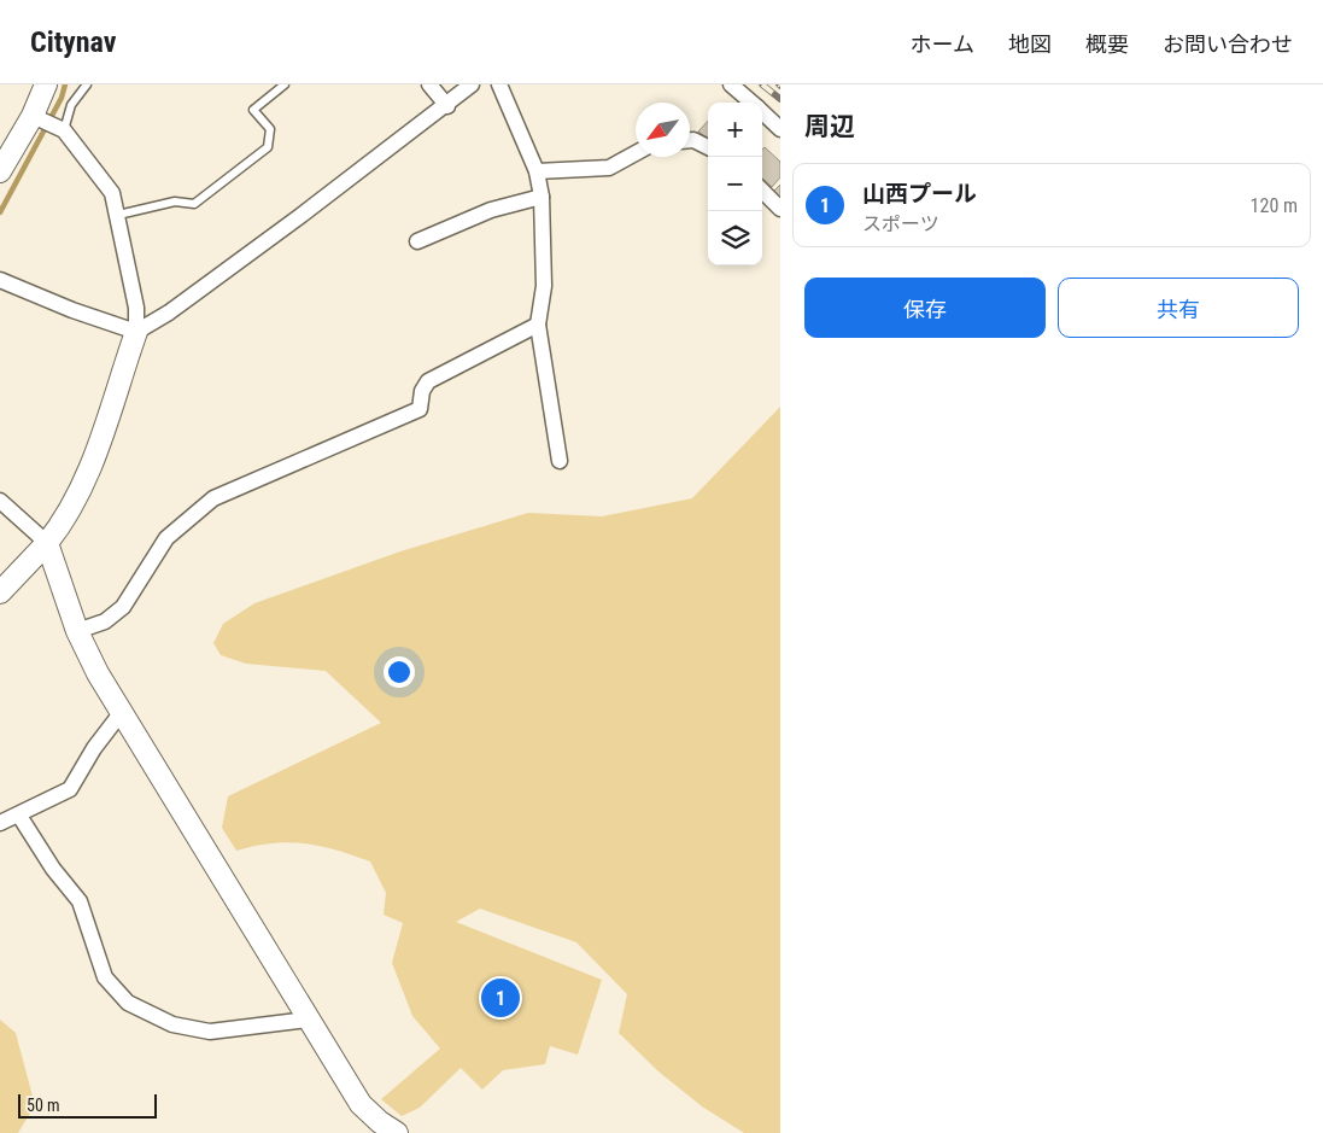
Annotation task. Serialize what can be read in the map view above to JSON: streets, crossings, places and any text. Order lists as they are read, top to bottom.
{
  "scale_bar": "50 m",
  "north": "bottom left",
  "page": {
    "header": "Citynav",
    "nav": [
      "ホーム",
      "地図",
      "概要",
      "お問い合わせ"
    ],
    "heading": "周辺",
    "map_buttons": ["+", "−"],
    "list": [
      {
        "mark": "1",
        "name": "山西プール",
        "note": "スポーツ",
        "value": "120 m"
      }
    ],
    "buttons": ["保存", "共有"],
    "pins": "1",
    "scale": "50 m"
  }
}
